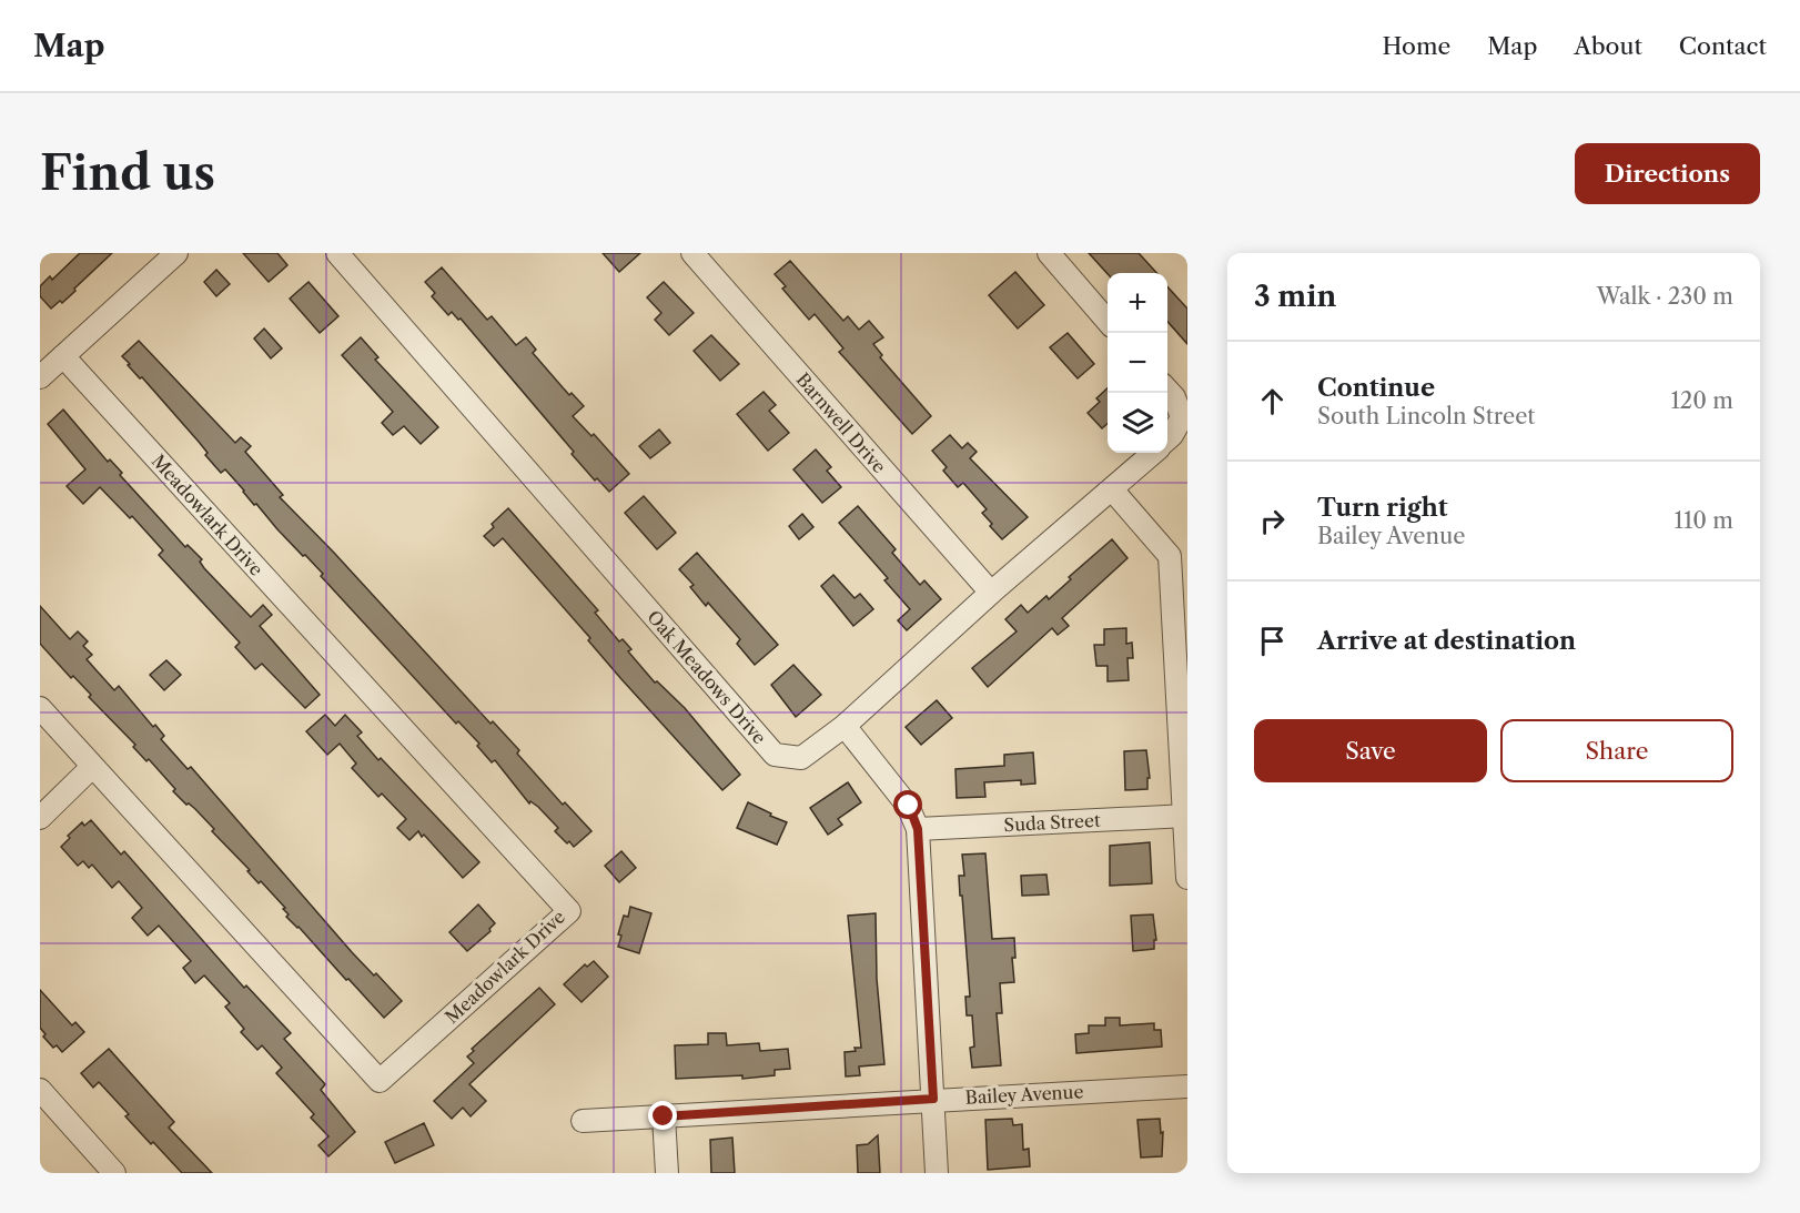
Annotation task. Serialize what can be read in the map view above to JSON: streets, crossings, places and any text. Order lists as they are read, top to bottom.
{
  "streets": {
    "street": [
      "Barnwell Drive",
      "Meadowlark Drive",
      "Oak Meadows Drive",
      "Suda Street",
      "Bailey Avenue"
    ]
  },
  "crossings": [
    ["Barnwell Drive", "Oak Meadows Drive"]
  ],
  "page": {
    "header": "Map",
    "nav": [
      "Home",
      "Map",
      "About",
      "Contact"
    ],
    "buttons": [
      "Directions",
      ["Save", "Share"]
    ],
    "title": "Find us",
    "heading": ["3 min", "Walk · 230 m"],
    "map_buttons": ["+", "−"],
    "list": [
      ["Continue", "South Lincoln Street", "120 m"],
      ["Turn right", "Bailey Avenue", "110 m"],
      "Arrive at destination"
    ]
  }
}
